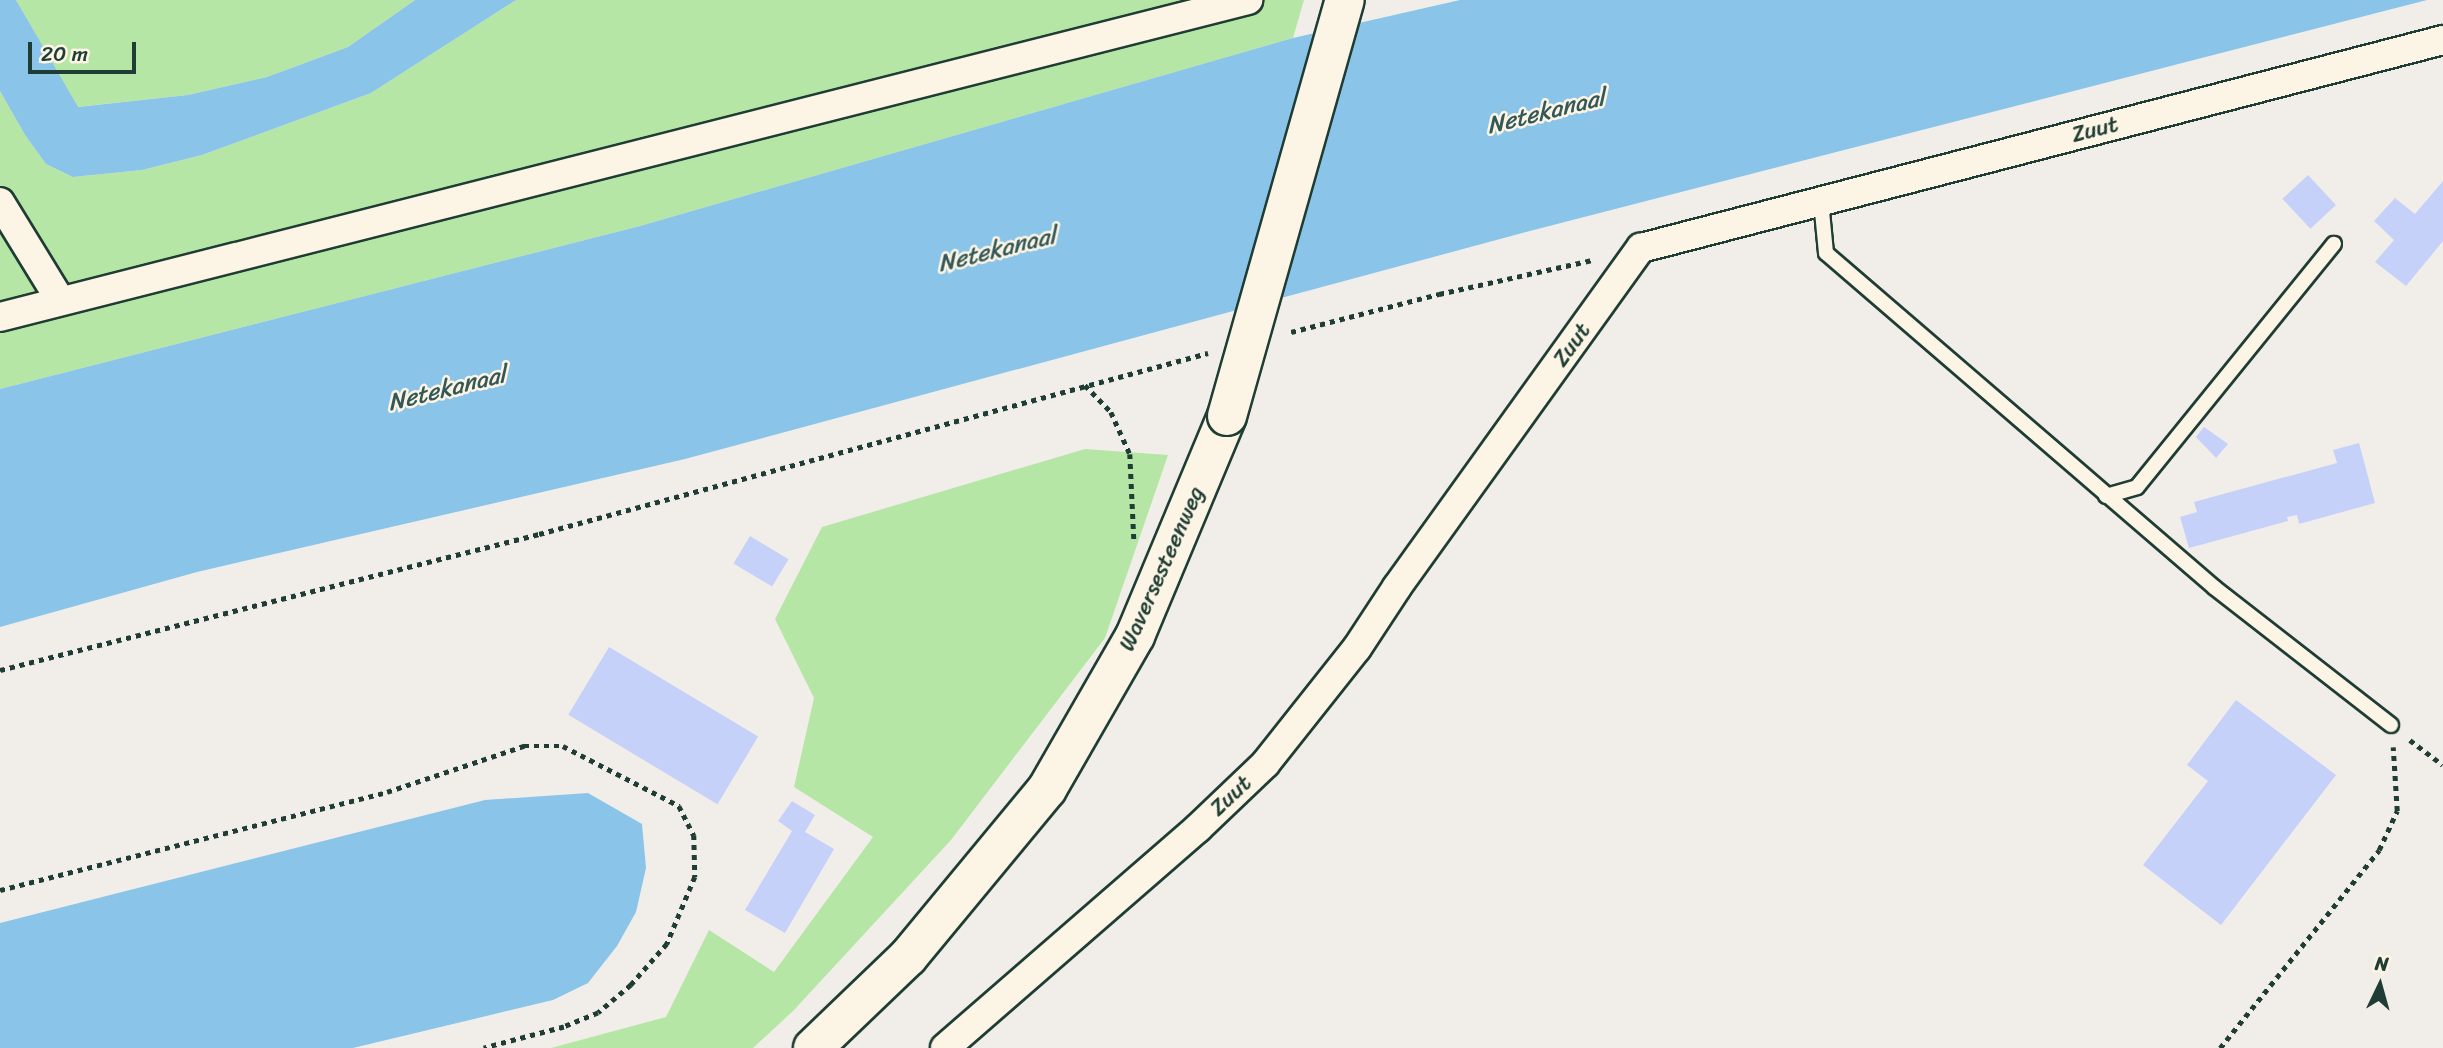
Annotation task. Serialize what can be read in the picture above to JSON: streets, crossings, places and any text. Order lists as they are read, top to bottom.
{
  "streets": {
    "main road": ["Waversesteenweg"],
    "street": ["Zuut"]
  },
  "water": ["Netekanaal"],
  "scale_bar": "20 m",
  "north": "top"
}
